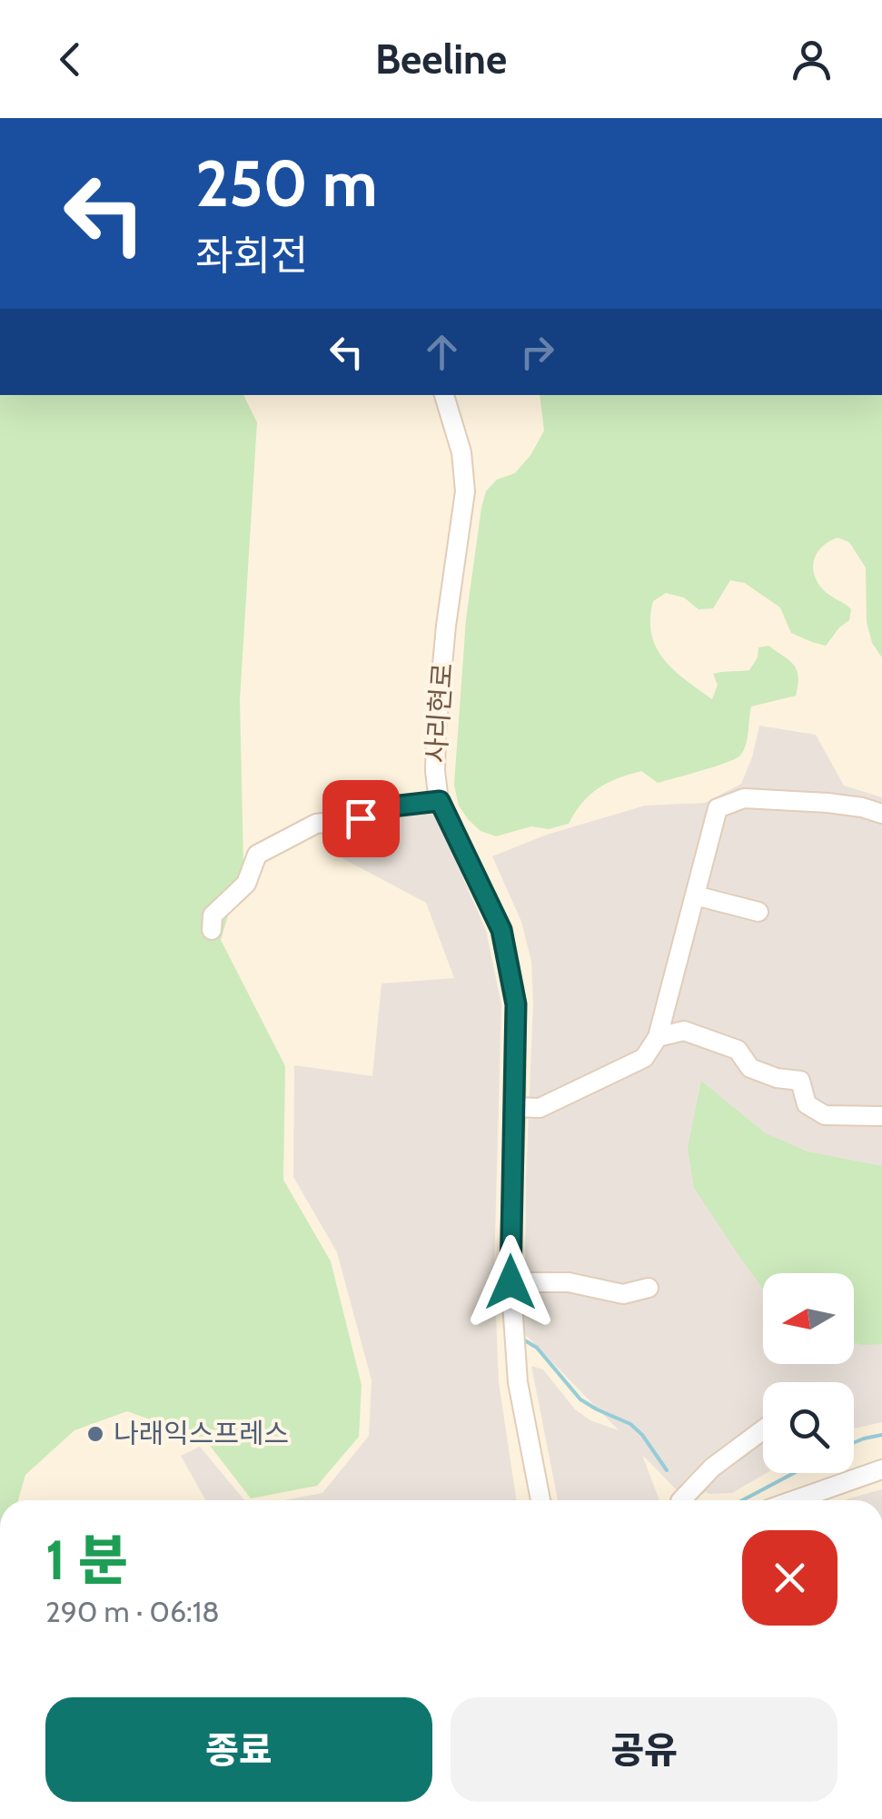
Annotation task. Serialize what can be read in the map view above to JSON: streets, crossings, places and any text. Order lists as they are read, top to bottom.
{
  "streets": {
    "street": ["사리현로"]
  },
  "places": ["나래익스프레스"],
  "north": "left",
  "page": {
    "header": "Beeline",
    "turn": ["250 m", "좌회전"],
    "heading": ["1 분", "290 m · 06:18"],
    "buttons": ["종료", "공유"]
  }
}
